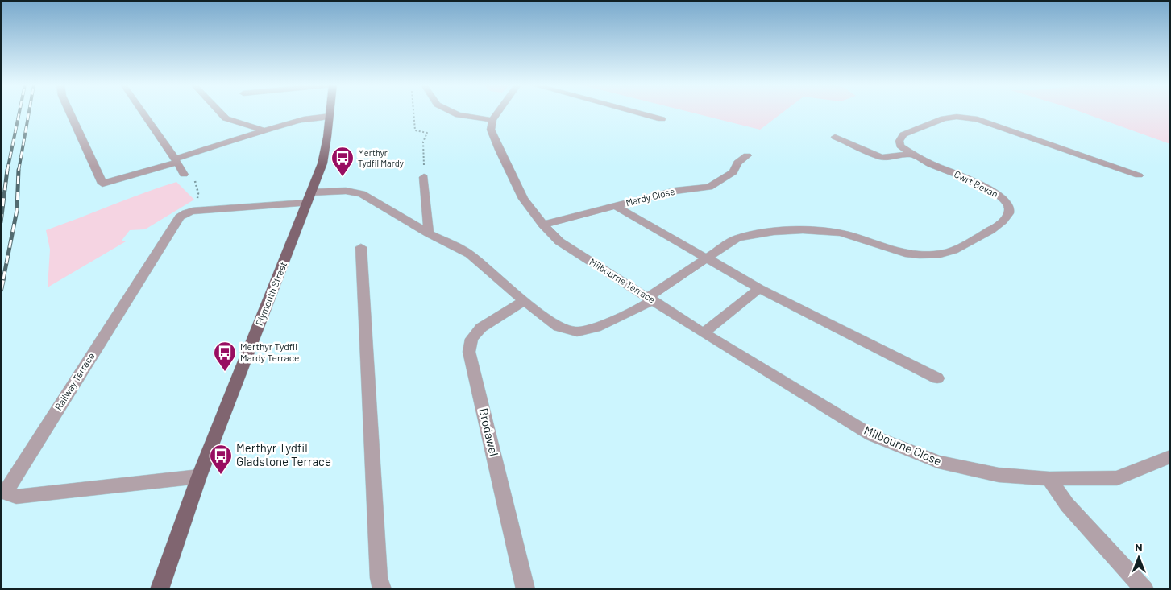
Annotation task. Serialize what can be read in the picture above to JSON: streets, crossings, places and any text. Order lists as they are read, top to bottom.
{
  "streets": {
    "main road": ["Plymouth Street"],
    "street": [
      "Cwrt Bevan",
      "Mardy Close",
      "Milbourne Terrace",
      "Railway Terrace",
      "Brodawel",
      "Milbourne Close"
    ]
  },
  "crossings": [
    ["Cwrt Bevan", "Milbourne Terrace"],
    ["Cwrt Bevan", "Plymouth Street"],
    ["Cwrt Bevan", "Brodawel"],
    ["Mardy Close", "Milbourne Terrace"],
    ["Milbourne Terrace", "Milbourne Close"],
    ["Plymouth Street", "Railway Terrace"]
  ],
  "places": {
    "bus stop": ["Merthyr Tydfil Mardy", "Merthyr Tydfil Mardy Terrace", "Merthyr Tydfil Gladstone Terrace"]
  },
  "north": "top"
}
